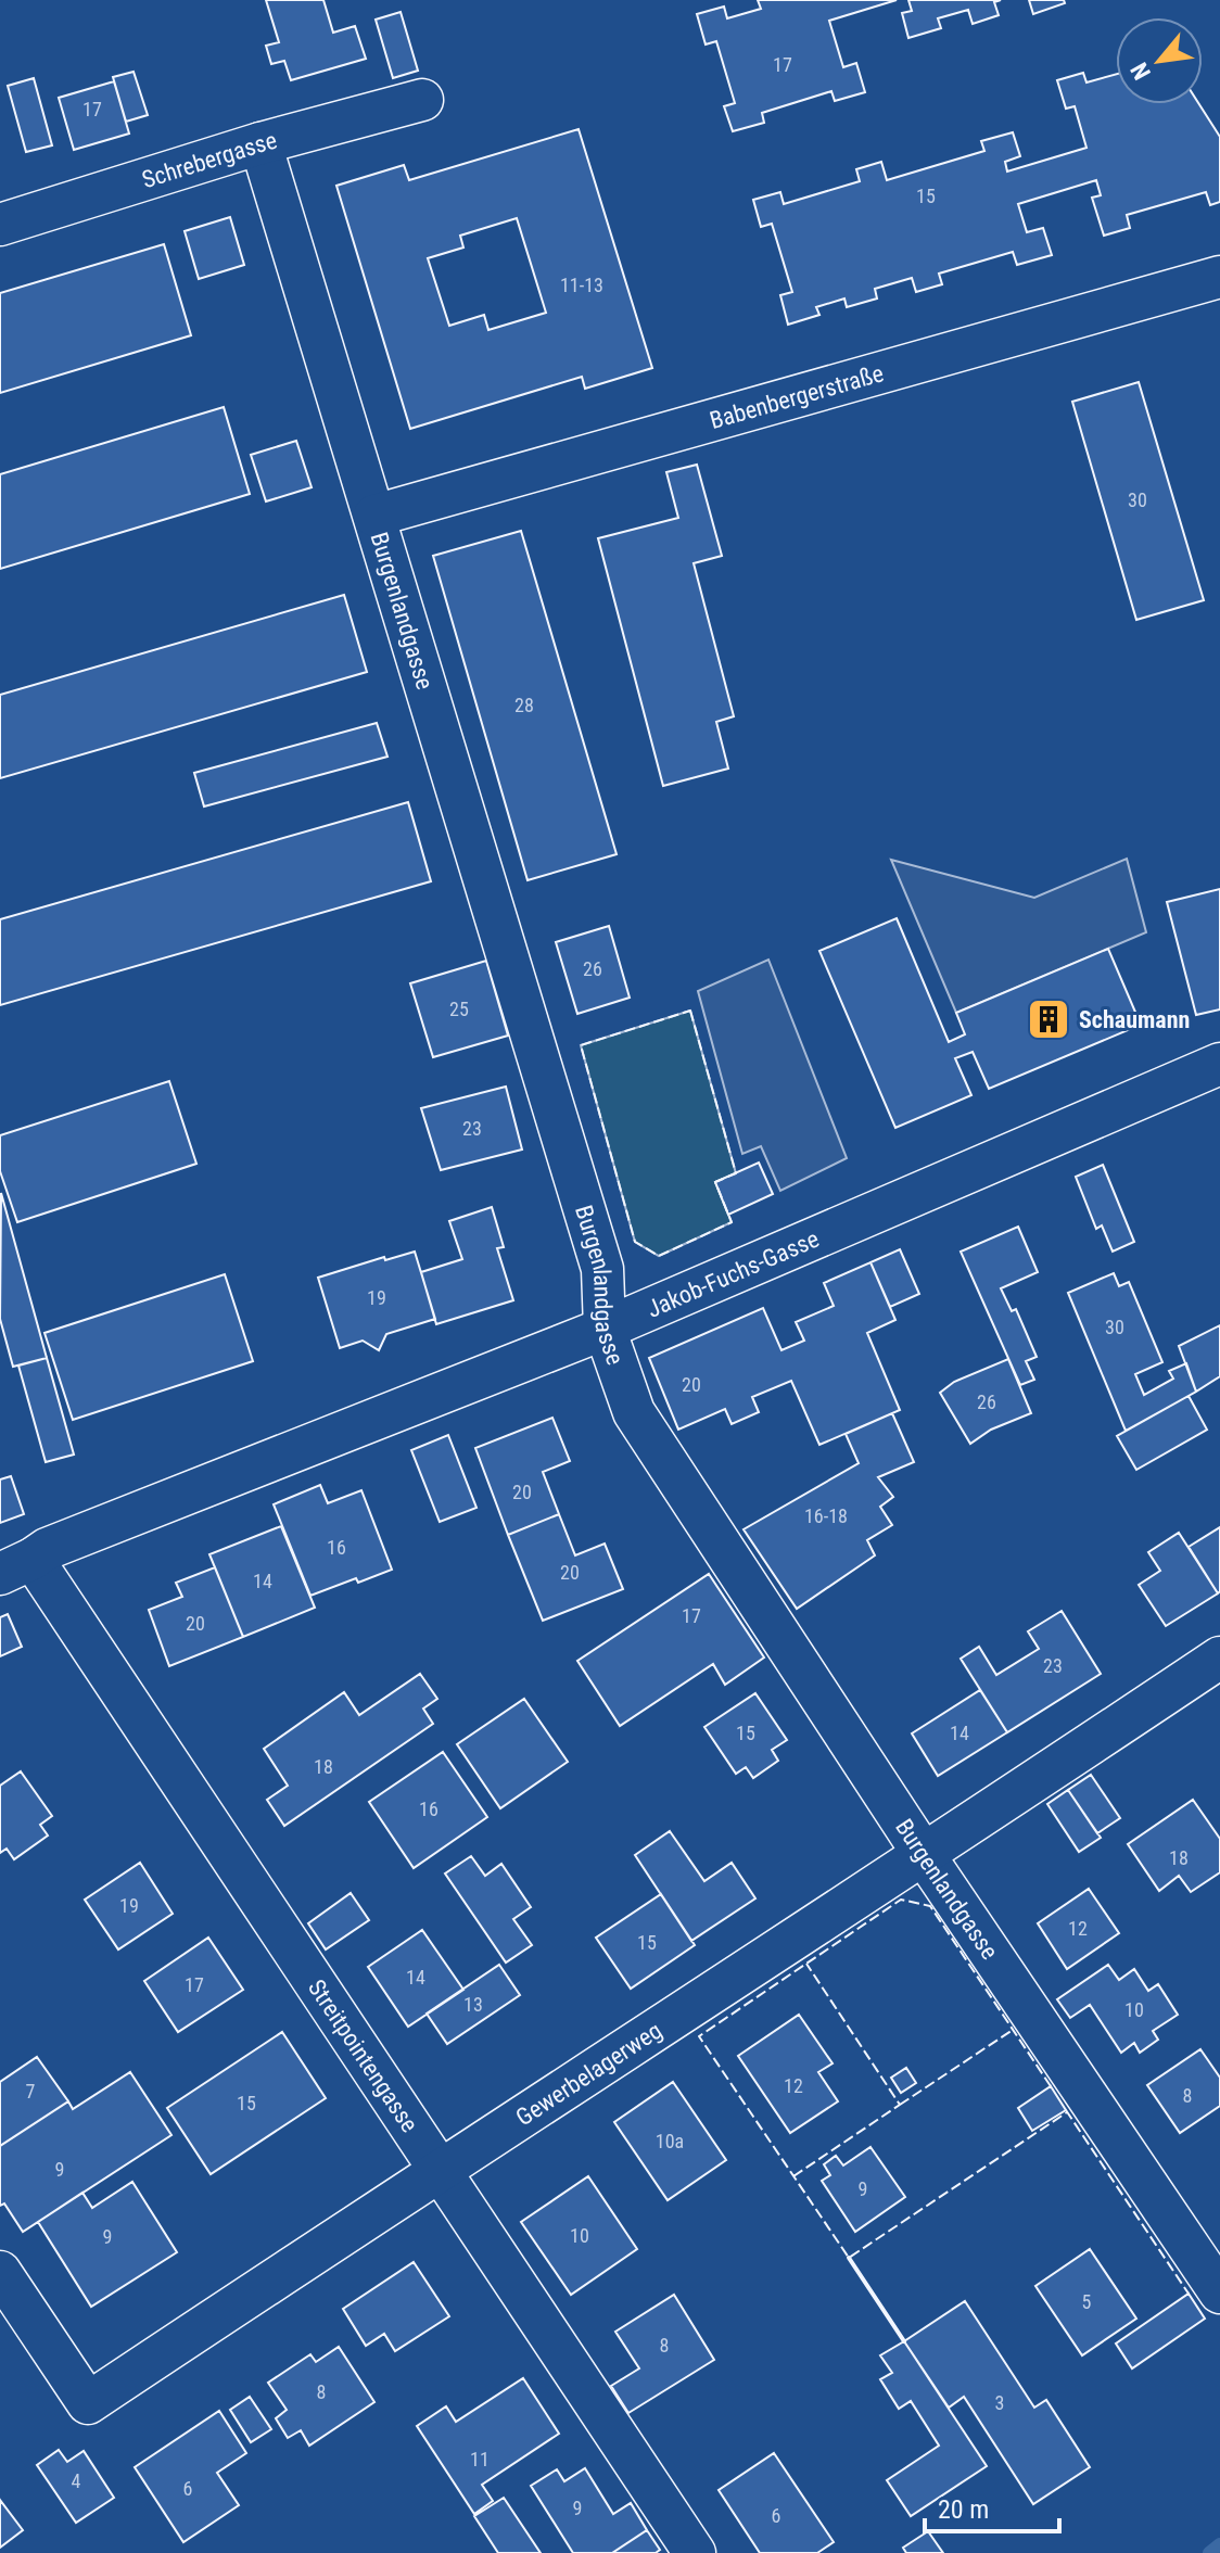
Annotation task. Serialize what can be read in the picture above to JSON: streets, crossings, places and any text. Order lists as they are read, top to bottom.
{
  "streets": {
    "street": [
      "Schrebergasse",
      "Babenbergerstraße",
      "Burgenlandgasse",
      "Jakob-Fuchs-Gasse",
      "Streitpointengasse",
      "Gewerbelagerweg"
    ]
  },
  "crossings": [
    ["Schrebergasse", "Burgenlandgasse"],
    ["Babenbergerstraße", "Burgenlandgasse"],
    ["Burgenlandgasse", "Jakob-Fuchs-Gasse"],
    ["Burgenlandgasse", "Gewerbelagerweg"],
    ["Jakob-Fuchs-Gasse", "Streitpointengasse"],
    ["Streitpointengasse", "Gewerbelagerweg"]
  ],
  "places": {
    "building": ["Schaumann"]
  },
  "house_numbers": [
    "17",
    "17",
    "15",
    "11-13",
    "30",
    "28",
    "26",
    "25",
    "23",
    "19",
    "30",
    "20",
    "26",
    "20",
    "16-18",
    "16",
    "20",
    "14",
    "17",
    "20",
    "23",
    "15",
    "14",
    "18",
    "16",
    "18",
    "19",
    "12",
    "15",
    "14",
    "17",
    "13",
    "10",
    "12",
    "7",
    "8",
    "15",
    "10a",
    "9",
    "9",
    "10",
    "9",
    "5",
    "8",
    "8",
    "3",
    "11",
    "4",
    "6",
    "9",
    "6"
  ],
  "scale_bar": "20 m",
  "north": "bottom left"
}
